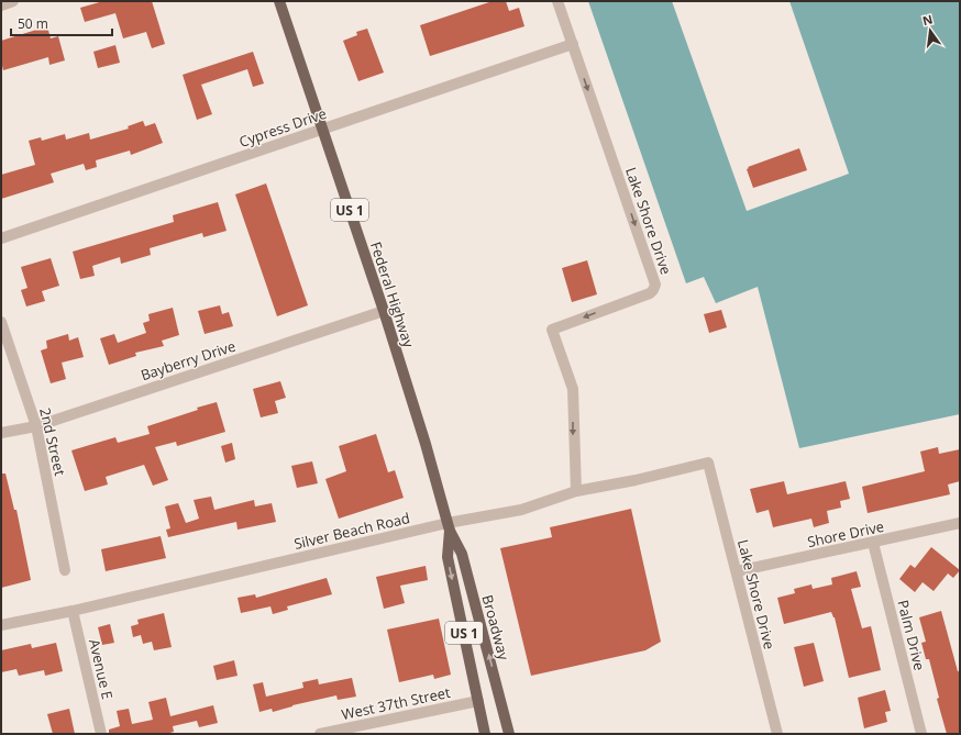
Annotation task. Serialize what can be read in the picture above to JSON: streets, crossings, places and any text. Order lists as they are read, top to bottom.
{
  "streets": {
    "main road": ["US 1", "Federal Highway", "Broadway"],
    "street": [
      "Cypress Drive",
      "Lake Shore Drive",
      "Bayberry Drive",
      "2nd Street",
      "Silver Beach Road",
      "Shore Drive",
      "Palm Drive",
      "Avenue E",
      "West 37th Street"
    ]
  },
  "crossings": [
    ["Cypress Drive", "Lake Shore Drive"],
    ["Cypress Drive", "Federal Highway"],
    ["US 1", "Federal Highway"],
    ["US 1", "Silver Beach Road"],
    ["US 1", "Broadway"],
    ["US 1", "West 37th Street"],
    ["Lake Shore Drive", "Silver Beach Road"],
    ["Lake Shore Drive", "Shore Drive"],
    ["Federal Highway", "Bayberry Drive"],
    ["Federal Highway", "Silver Beach Road"],
    ["Federal Highway", "Broadway"],
    ["Bayberry Drive", "2nd Street"],
    ["Silver Beach Road", "Broadway"],
    ["Silver Beach Road", "Avenue E"],
    ["Shore Drive", "Palm Drive"]
  ],
  "one_way": ["Lake Shore Drive"],
  "scale_bar": "50 m",
  "north": "top"
}
